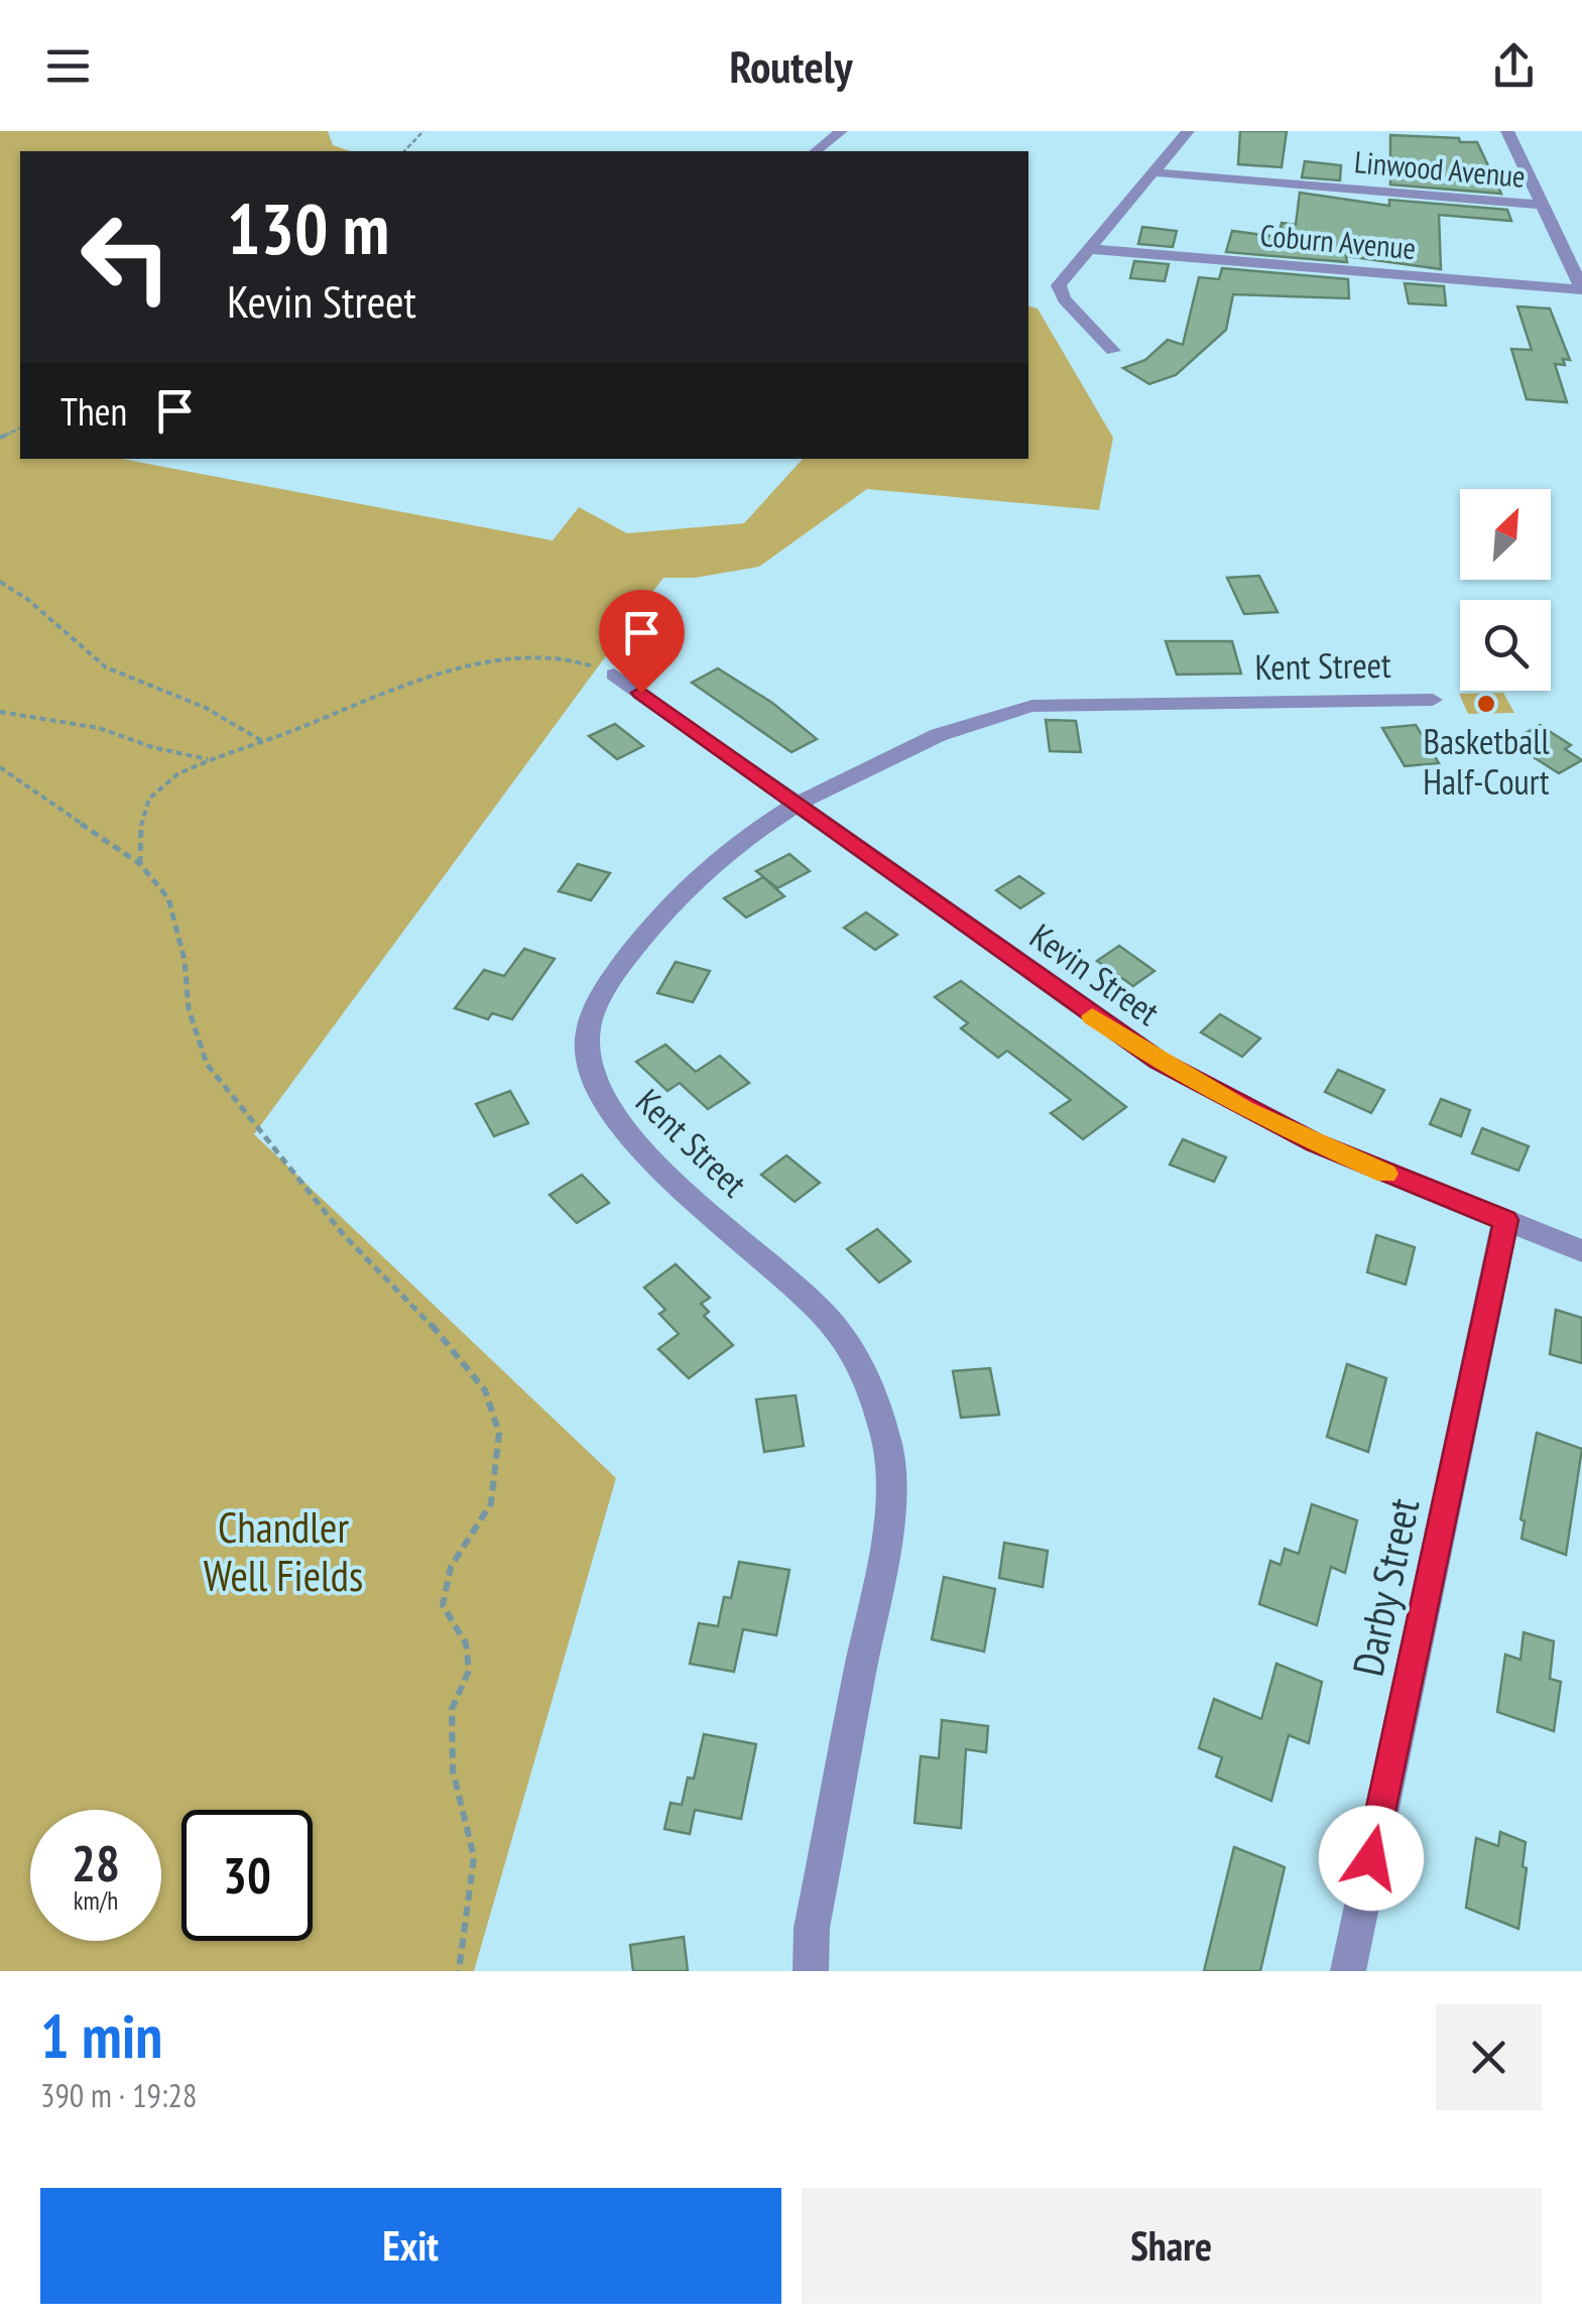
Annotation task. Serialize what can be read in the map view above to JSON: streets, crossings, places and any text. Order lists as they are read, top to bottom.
{
  "streets": {
    "street": [
      "Linwood Avenue",
      "Coburn Avenue",
      "Kent Street",
      "Kevin Street",
      "Darby Street"
    ]
  },
  "crossings": [
    ["Kent Street", "Kevin Street"],
    ["Kevin Street", "Darby Street"]
  ],
  "parks": ["Chandler Well Fields"],
  "places": ["Basketball Half-Court"],
  "north": "top right",
  "page": {
    "header": "Routely",
    "turn": ["130 m", "Kevin Street"],
    "then": "Then",
    "speed": "28 km/h",
    "limit": "30",
    "heading": ["1 min", "390 m · 19:28"],
    "buttons": ["Exit", "Share"]
  }
}
